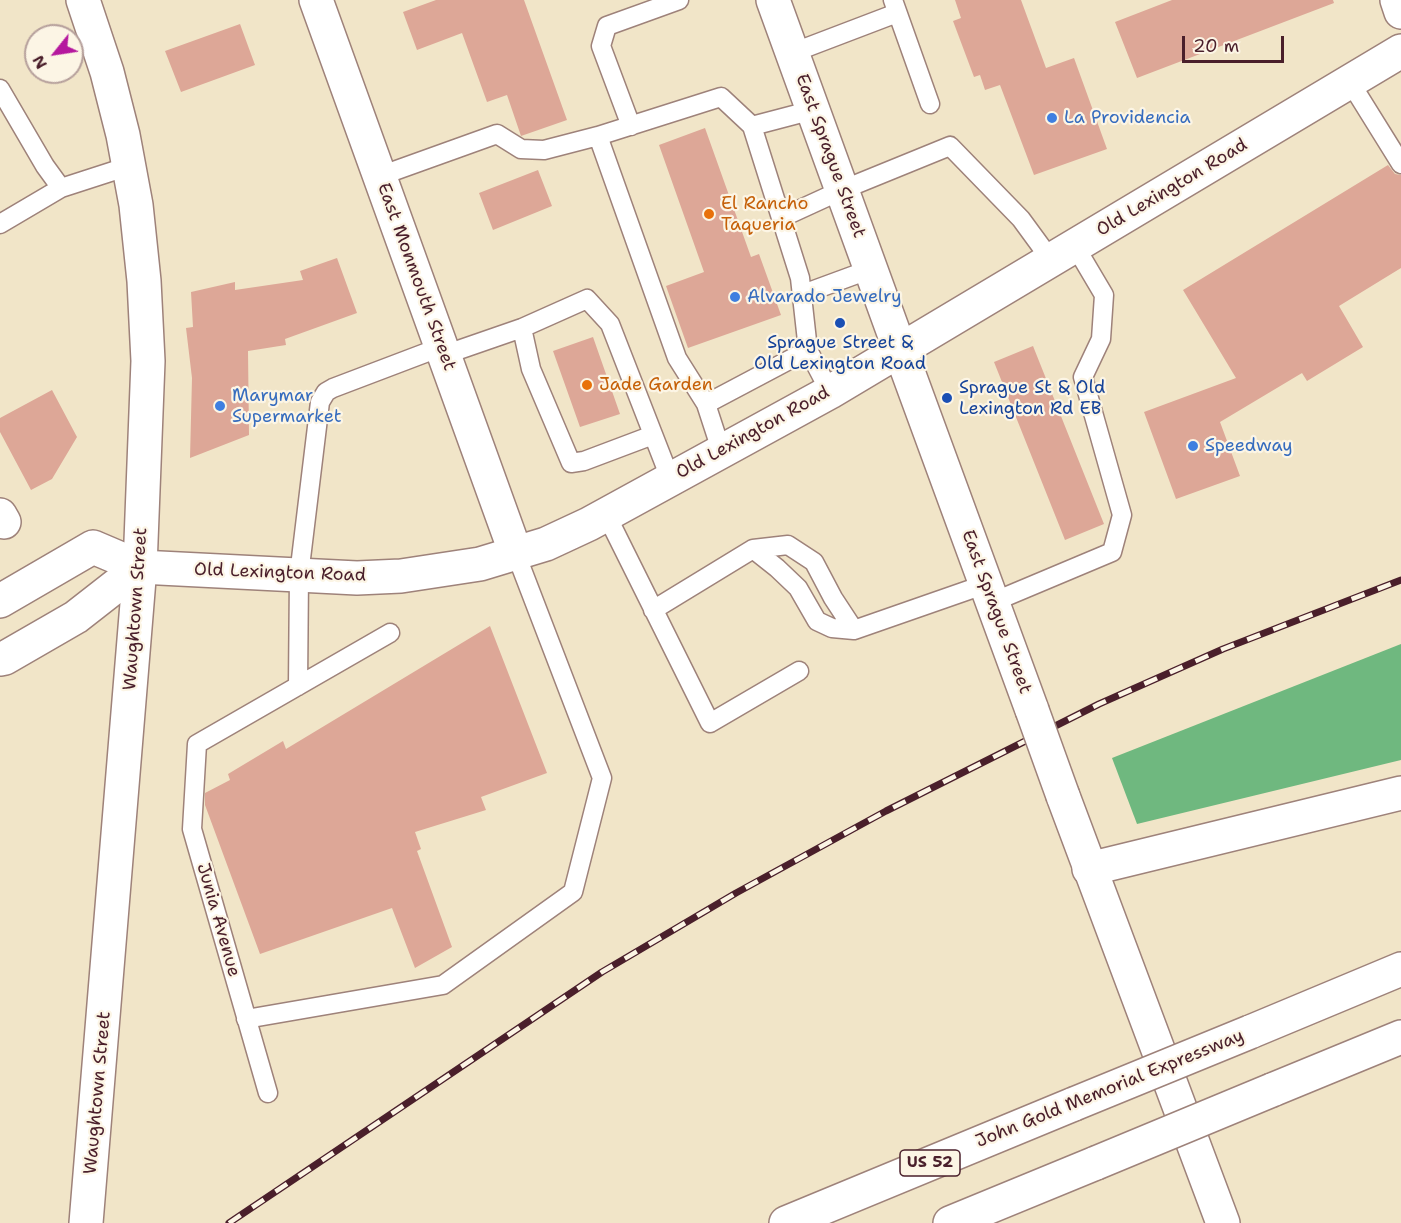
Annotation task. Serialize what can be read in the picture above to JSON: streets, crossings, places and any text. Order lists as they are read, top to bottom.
{
  "streets": {
    "main road": [
      "East Sprague Street",
      "Old Lexington Road",
      "East Monmouth Street",
      "Waughtown Street",
      "John Gold Memorial Expressway",
      "US 52"
    ],
    "lane": ["Junia Avenue"]
  },
  "crossings": [
    ["East Sprague Street", "Old Lexington Road"],
    ["Old Lexington Road", "East Monmouth Street"],
    ["Old Lexington Road", "Waughtown Street"]
  ],
  "places": [
    "La Providencia",
    "El Rancho Taqueria",
    "Alvarado Jewelry",
    "Sprague Street & Old Lexington Road",
    "Jade Garden",
    "Sprague St & Old Lexington Rd EB",
    "Marymar Supermarket",
    "Speedway"
  ],
  "scale_bar": "20 m",
  "north": "bottom left"
}
